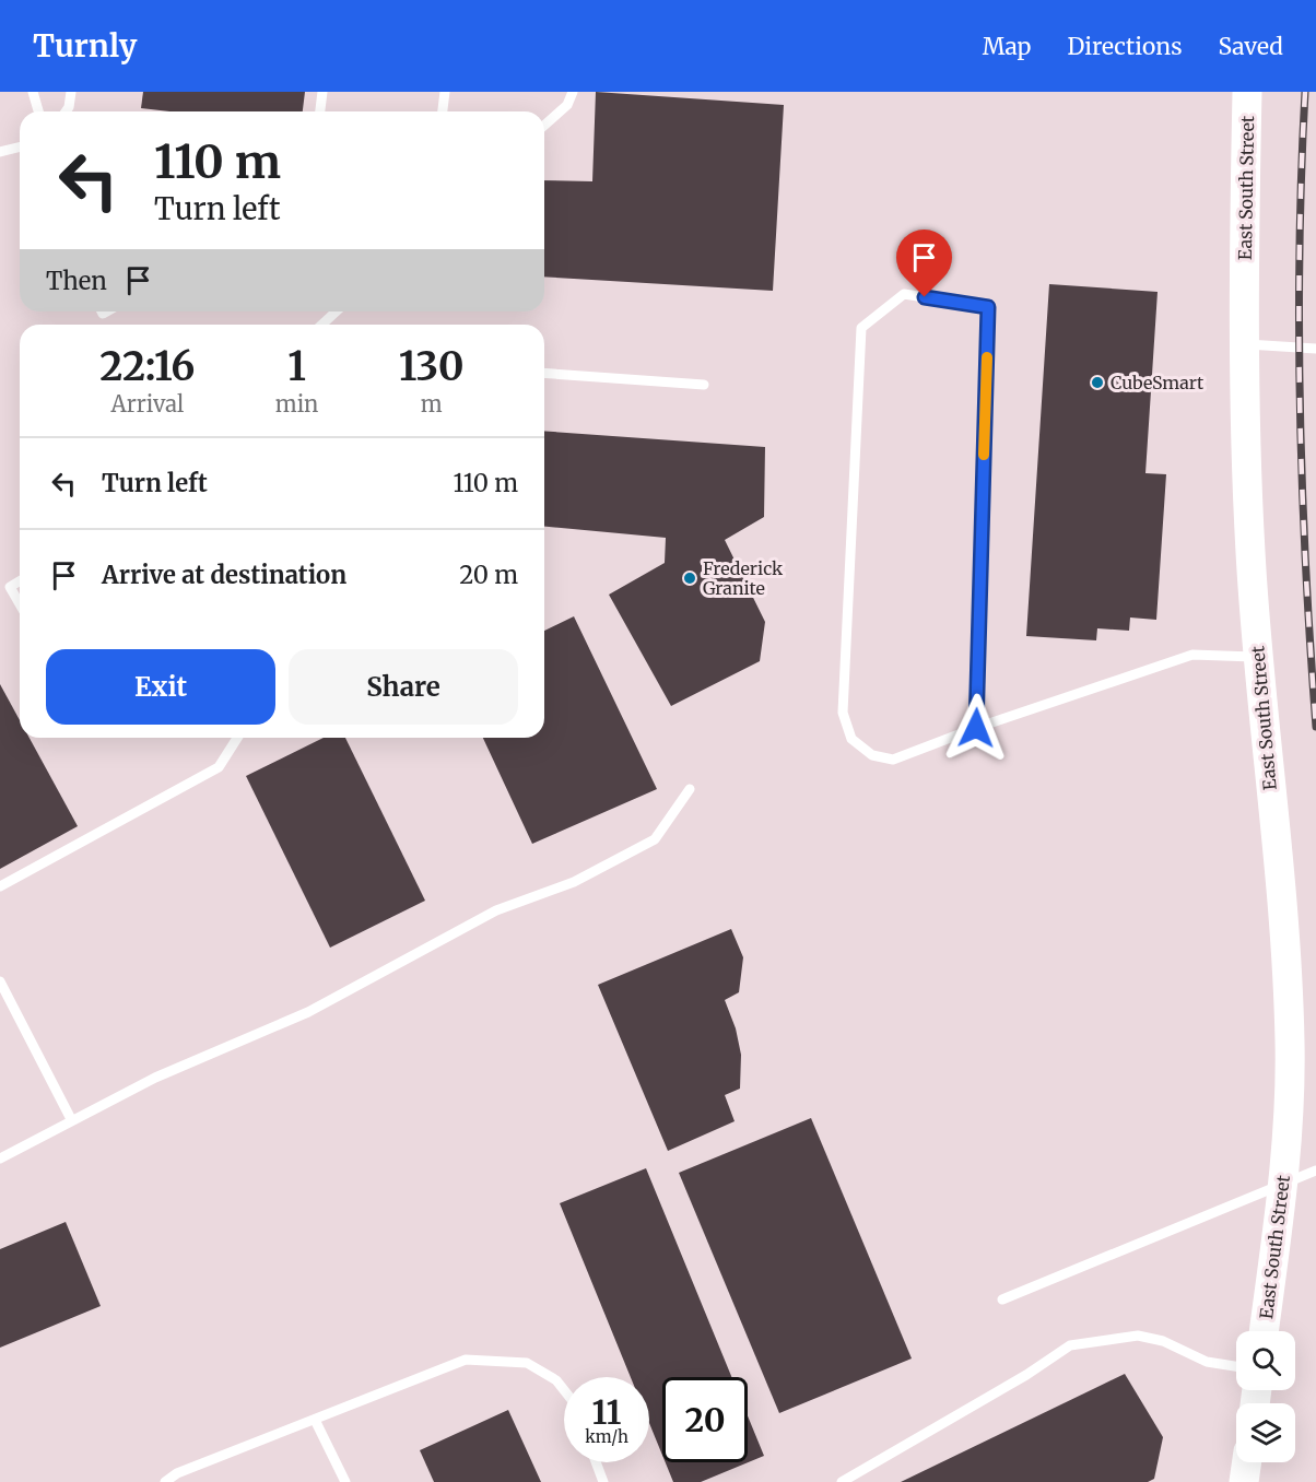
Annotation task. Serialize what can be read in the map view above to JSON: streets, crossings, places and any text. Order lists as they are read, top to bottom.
{
  "streets": {
    "main road": ["East South Street"]
  },
  "places": ["CubeSmart", "Frederick Granite"],
  "page": {
    "header": "Turnly",
    "nav": ["Map", "Directions", "Saved"],
    "turn": ["110 m", "Turn left"],
    "then": "Then",
    "eta": [
      "22:16",
      "Arrival",
      "1",
      "min",
      "130",
      "m"
    ],
    "list": [
      {
        "name": "Turn left",
        "value": "110 m"
      },
      {
        "name": "Arrive at destination",
        "value": "20 m"
      }
    ],
    "buttons": ["Exit", "Share"],
    "speed": "11 km/h",
    "limit": "20"
  }
}
